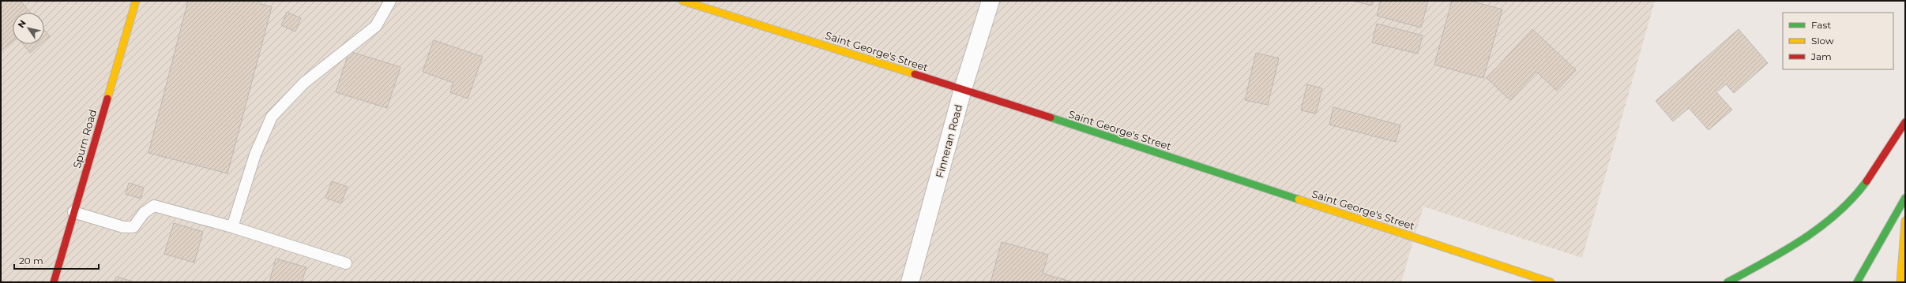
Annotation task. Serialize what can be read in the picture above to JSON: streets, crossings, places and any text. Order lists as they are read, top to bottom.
{
  "streets": {
    "main road": ["Saint George's Street", "Spurn Road"],
    "street": ["Finneran Road"]
  },
  "crossings": [
    ["Saint George's Street", "Finneran Road"]
  ],
  "legend": ["Fast", "Slow", "Jam"],
  "scale_bar": "20 m",
  "north": "top left"
}
